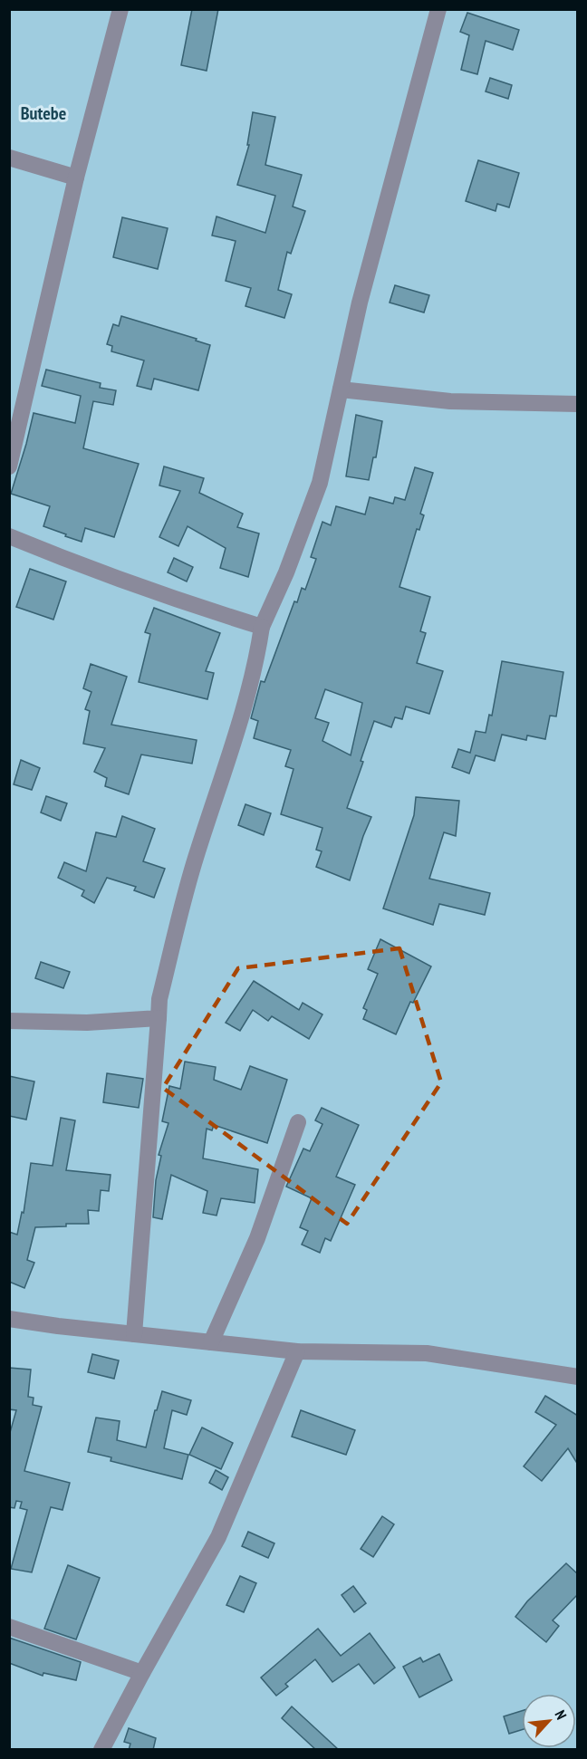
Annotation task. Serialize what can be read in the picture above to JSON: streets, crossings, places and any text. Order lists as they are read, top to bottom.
{
  "districts": ["Butebe"],
  "north": "top right"
}
